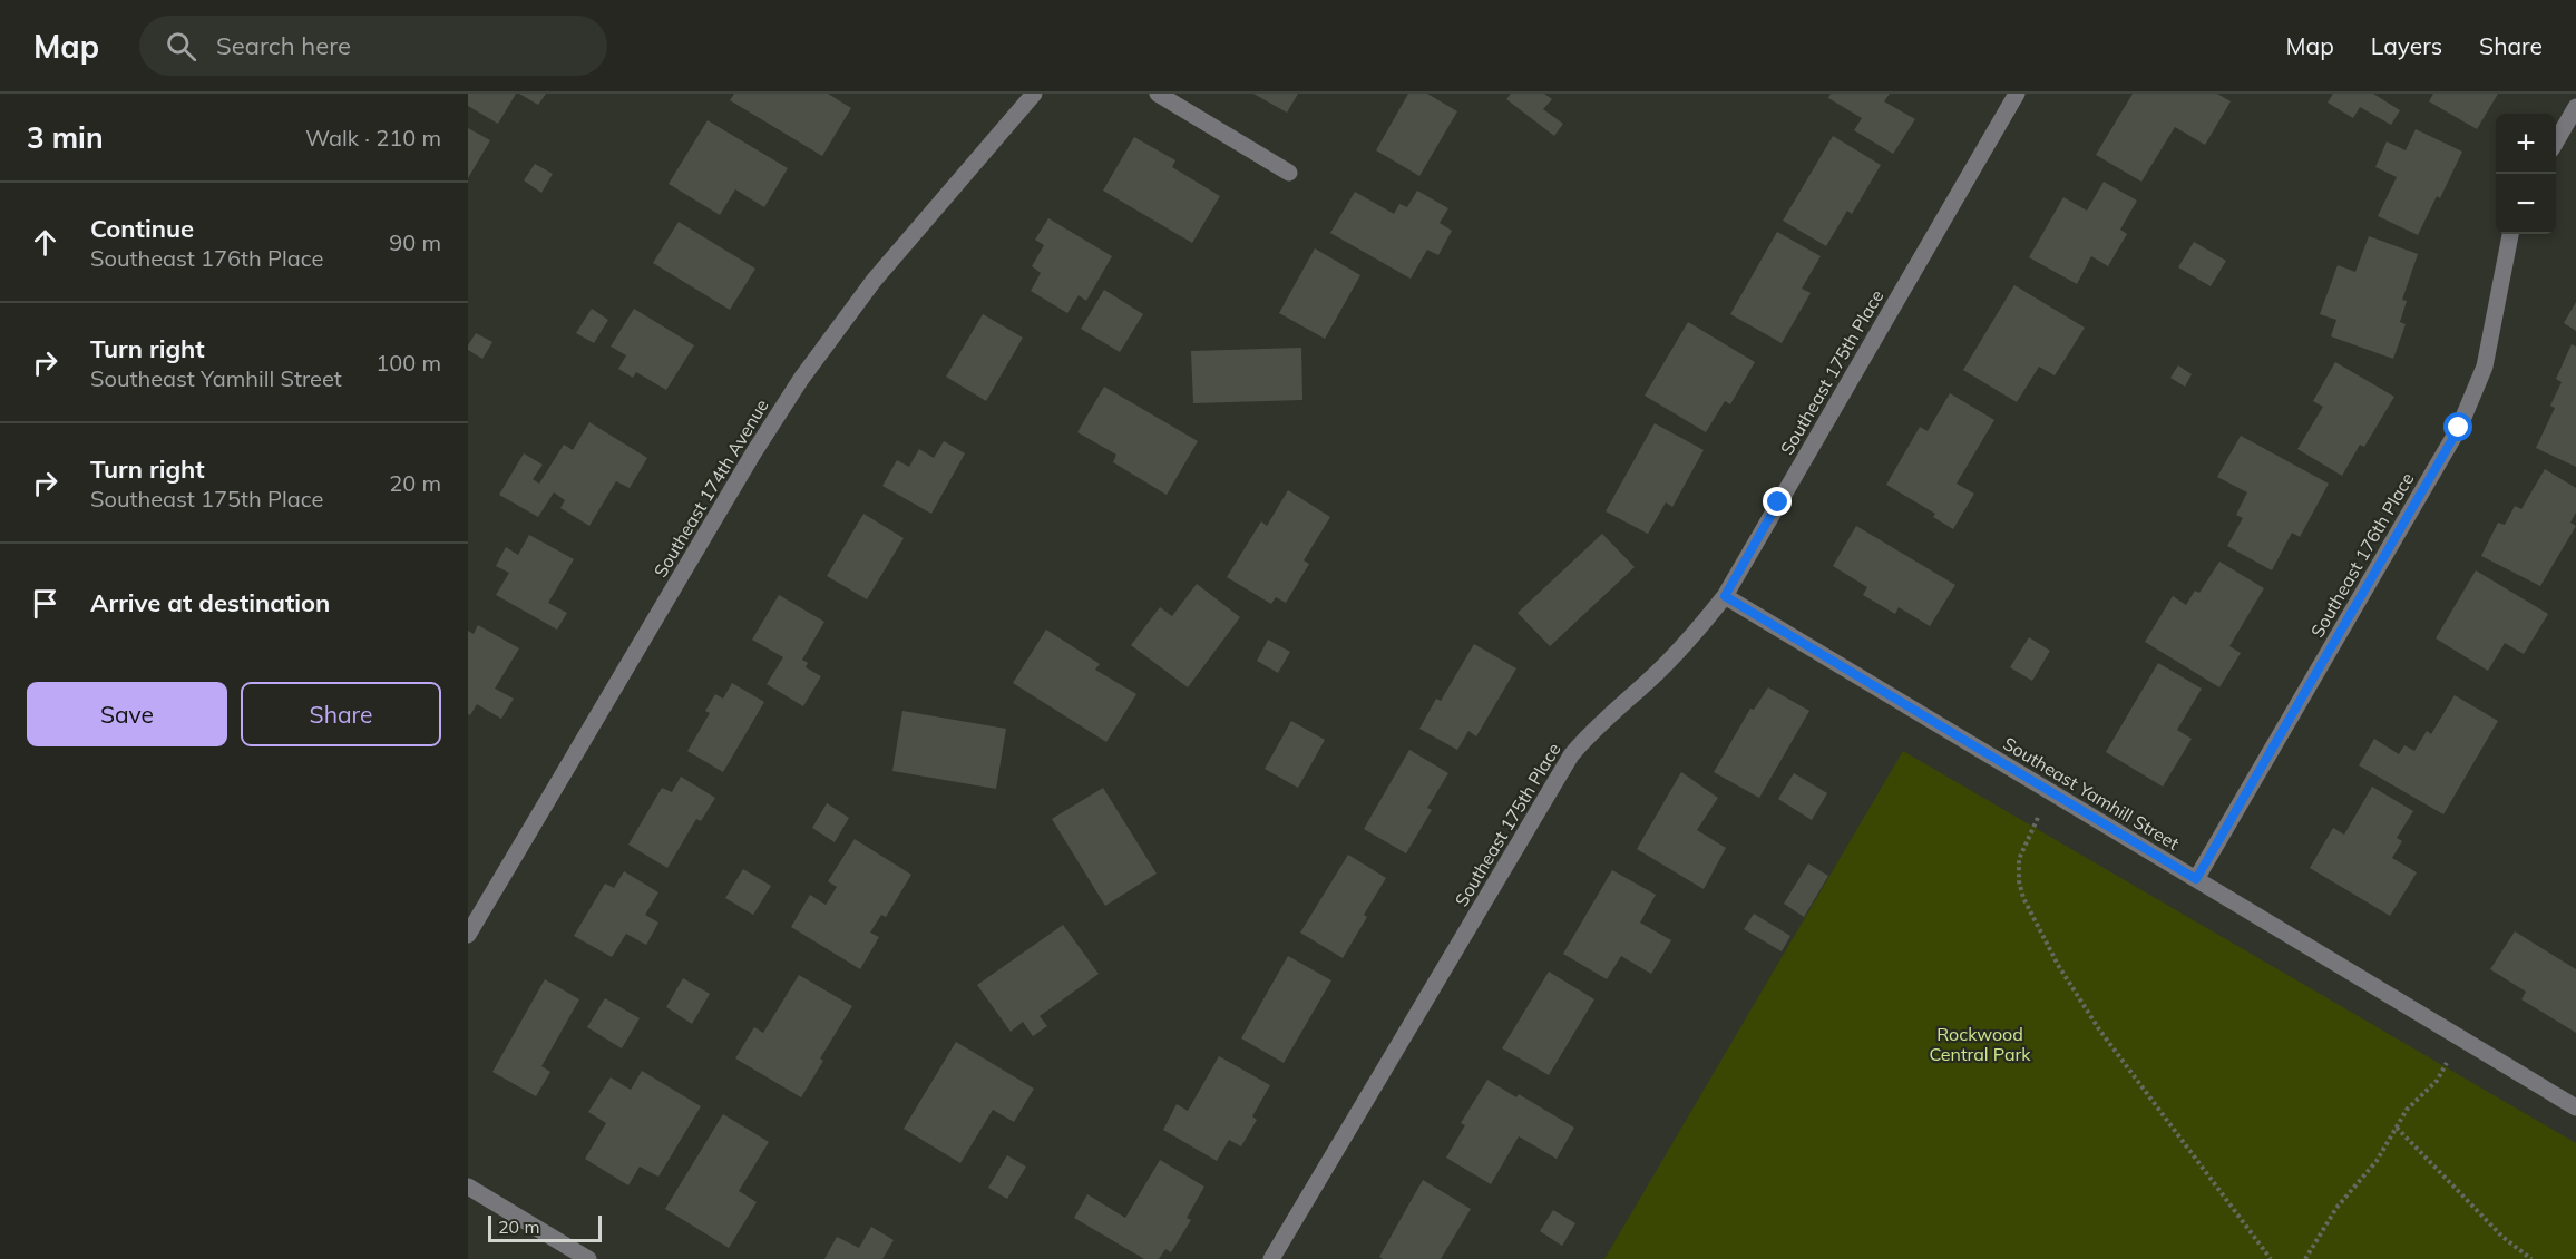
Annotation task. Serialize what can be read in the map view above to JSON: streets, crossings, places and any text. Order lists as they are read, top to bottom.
{
  "streets": {
    "street": [
      "Southeast 175th Place",
      "Southeast 174th Avenue",
      "Southeast 176th Place",
      "Southeast Yamhill Street"
    ]
  },
  "crossings": [
    ["Southeast 175th Place", "Southeast Yamhill Street"],
    ["Southeast 176th Place", "Southeast Yamhill Street"]
  ],
  "parks": ["Rockwood Central Park"],
  "scale_bar": "20 m",
  "page": {
    "header": "Map",
    "search": "Search here",
    "nav": ["Map", "Layers", "Share"],
    "heading": ["3 min", "Walk · 210 m"],
    "map_buttons": ["+", "−"],
    "list": [
      ["Continue", "Southeast 176th Place", "90 m"],
      ["Turn right", "Southeast Yamhill Street", "100 m"],
      ["Turn right", "Southeast 175th Place", "20 m"],
      "Arrive at destination"
    ],
    "buttons": ["Save", "Share"],
    "scale": "20 m"
  }
}
